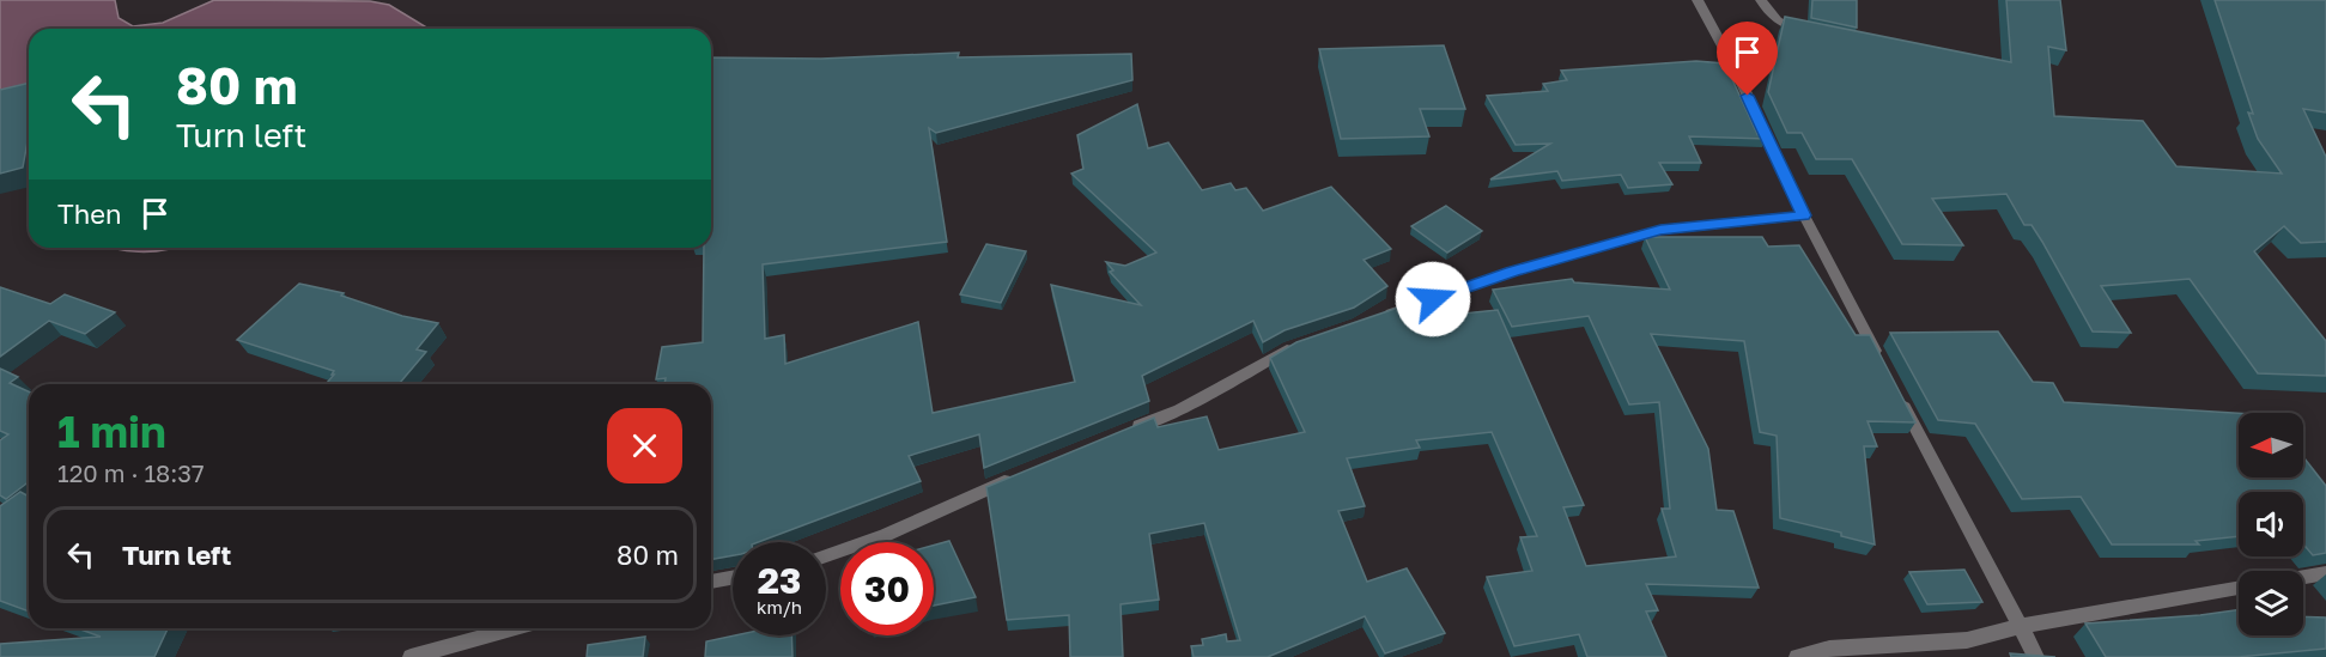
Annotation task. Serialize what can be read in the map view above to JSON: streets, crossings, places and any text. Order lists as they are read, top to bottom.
{
  "north": "left",
  "page": {
    "turn": ["80 m", "Turn left"],
    "then": "Then",
    "heading": ["1 min", "120 m · 18:37"],
    "list": [
      {
        "name": "Turn left",
        "value": "80 m"
      }
    ],
    "speed": "23 km/h",
    "limit": "30"
  }
}
